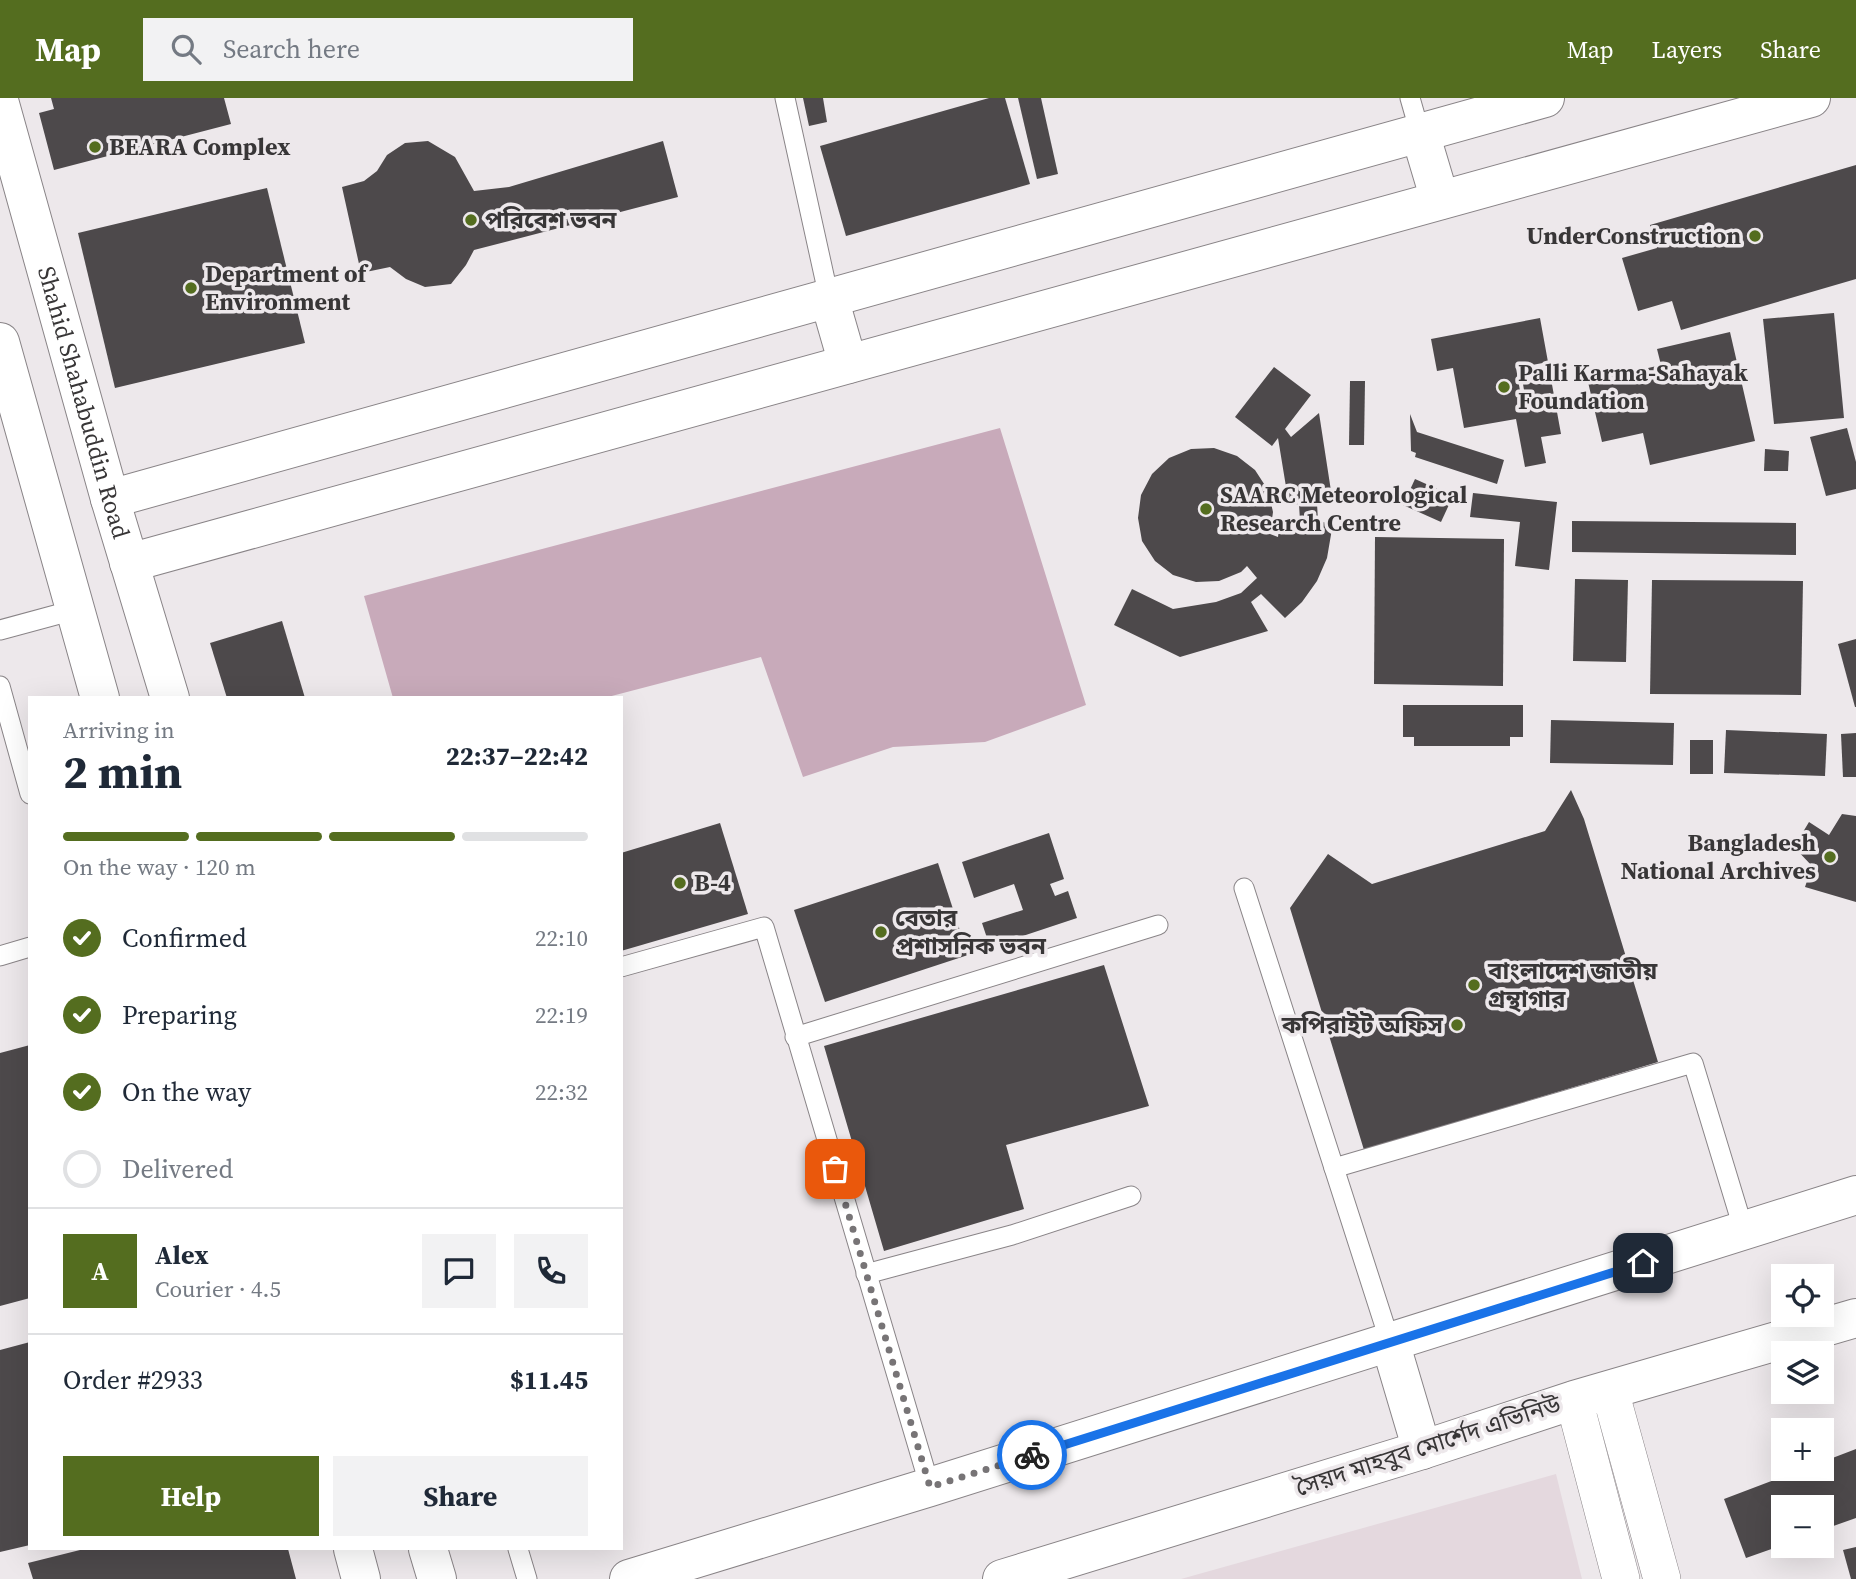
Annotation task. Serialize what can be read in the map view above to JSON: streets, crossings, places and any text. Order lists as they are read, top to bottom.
{
  "streets": {
    "street": ["Shahid Shahabuddin Road", "সৈয়দ মাহবুব মোর্শেদ এভিনিউ"]
  },
  "places": [
    "BEARA Complex",
    "পরিবেশ ভবন",
    "UnderConstruction",
    "Department of Environment",
    "Palli Karma-Sahayak Foundation",
    "SAARC Meteorological Research Centre",
    "Bangladesh National Archives",
    "B-4",
    "বেতার প্রশাসনিক ভবন",
    "বাংলাদেশ জাতীয় গ্রন্থাগার",
    "কপিরাইট অফিস"
  ],
  "page": {
    "header": "Map",
    "search": "Search here",
    "nav": ["Map", "Layers", "Share"],
    "heading": ["2 min", "Arriving in", "22:37–22:42"],
    "panel": [
      "Alex",
      "Courier · 4.5",
      "Order #2933",
      "$11.45"
    ],
    "bar": "On the way · 120 m",
    "list": [
      ["Confirmed", "22:10"],
      ["Preparing", "22:19"],
      ["On the way", "22:32"],
      "Delivered"
    ],
    "round": "A",
    "map_buttons": ["+", "−"],
    "buttons": ["Help", "Share"]
  }
}
